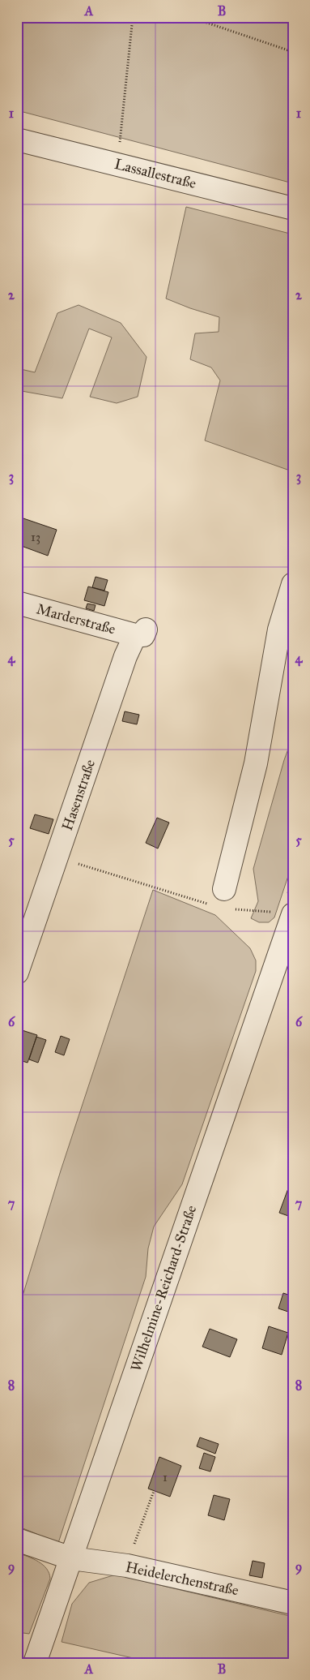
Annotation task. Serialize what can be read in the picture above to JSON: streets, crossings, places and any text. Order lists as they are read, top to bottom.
{
  "streets": {
    "street": [
      "Lassallestraße",
      "Marderstraße",
      "Hasenstraße",
      "Wilhelmine-Reichard-Straße",
      "Heidelerchenstraße"
    ]
  },
  "crossings": [
    ["Marderstraße", "Hasenstraße"],
    ["Wilhelmine-Reichard-Straße", "Heidelerchenstraße"]
  ],
  "house_numbers": ["13", "1"],
  "grid": {
    "columns": ["A", "B"],
    "rows": [
      "1",
      "2",
      "3",
      "4",
      "5",
      "6",
      "7",
      "8",
      "9"
    ]
  }
}
